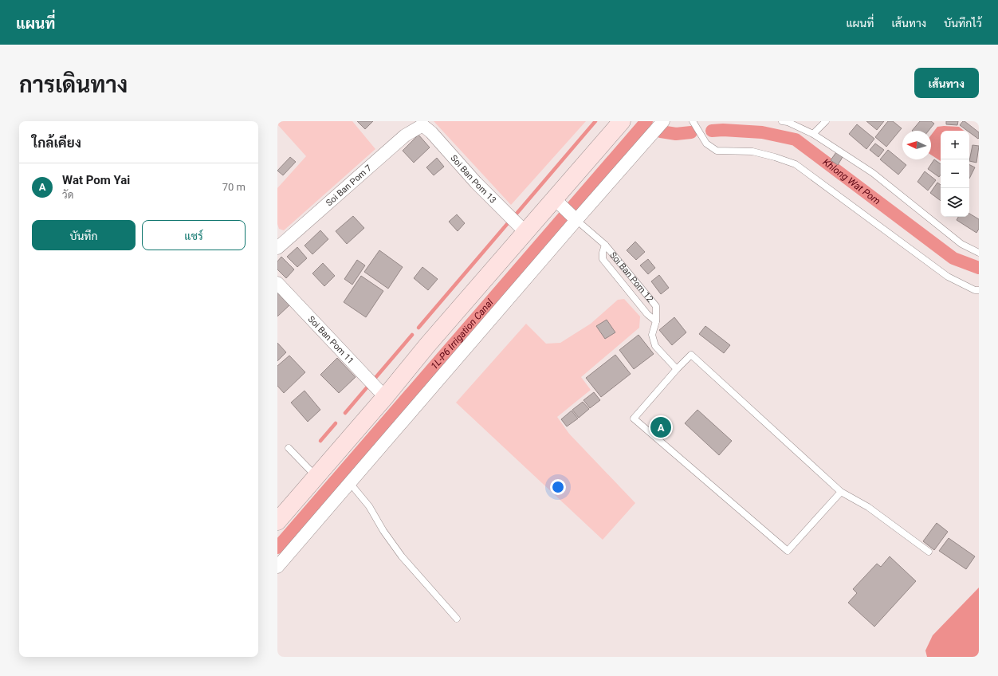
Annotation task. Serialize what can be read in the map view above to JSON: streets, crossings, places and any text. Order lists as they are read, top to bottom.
{
  "streets": {
    "street": [
      "Soi Ban Pom 13",
      "Soi Ban Pom 7",
      "Soi Ban Pom 12",
      "Soi Ban Pom 11"
    ]
  },
  "crossings": [
    ["Soi Ban Pom 13", "Soi Ban Pom 7"]
  ],
  "water": ["Khlong Wat Pom", "1L-P6 Irrigation Canal"],
  "north": "left",
  "page": {
    "header": "แผนที่",
    "nav": ["แผนที่", "เส้นทาง", "บันทึกไว้"],
    "buttons": [
      "เส้นทาง",
      ["บันทึก", "แชร์"]
    ],
    "title": "การเดินทาง",
    "heading": "ใกล้เคียง",
    "map_buttons": ["+", "−"],
    "list": [
      {
        "mark": "A",
        "name": "Wat Pom Yai",
        "note": "วัด",
        "value": "70 m"
      }
    ],
    "pins": "A"
  }
}
